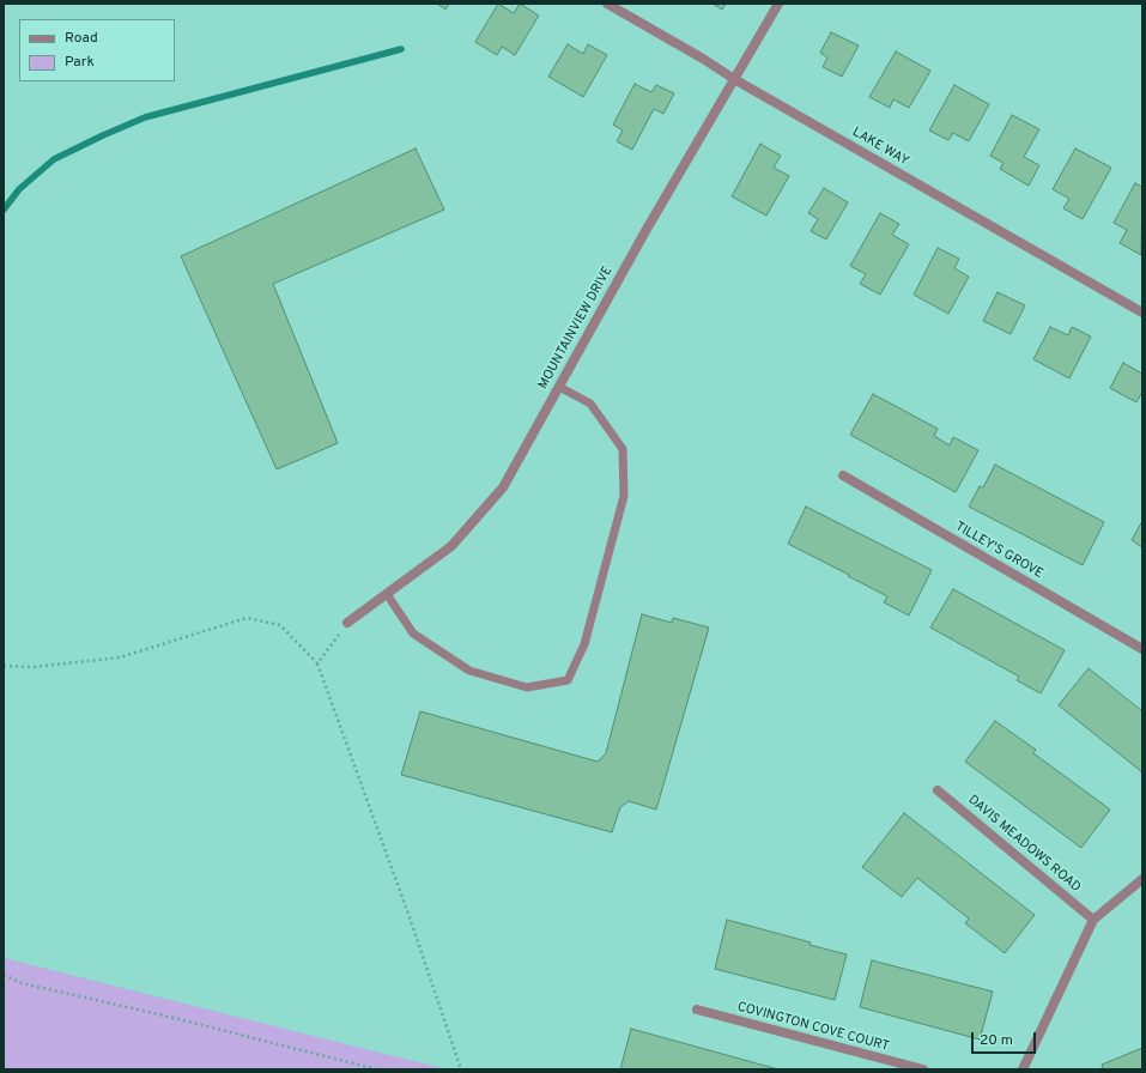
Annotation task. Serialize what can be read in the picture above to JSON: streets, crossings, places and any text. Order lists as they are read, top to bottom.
{
  "streets": {
    "street": [
      "LAKE WAY",
      "MOUNTAINVIEW DRIVE",
      "TILLEY'S GROVE",
      "DAVIS MEADOWS ROAD",
      "COVINGTON COVE COURT"
    ]
  },
  "crossings": [
    ["LAKE WAY", "MOUNTAINVIEW DRIVE"]
  ],
  "legend": ["Road", "Park"],
  "scale_bar": "20 m"
}
